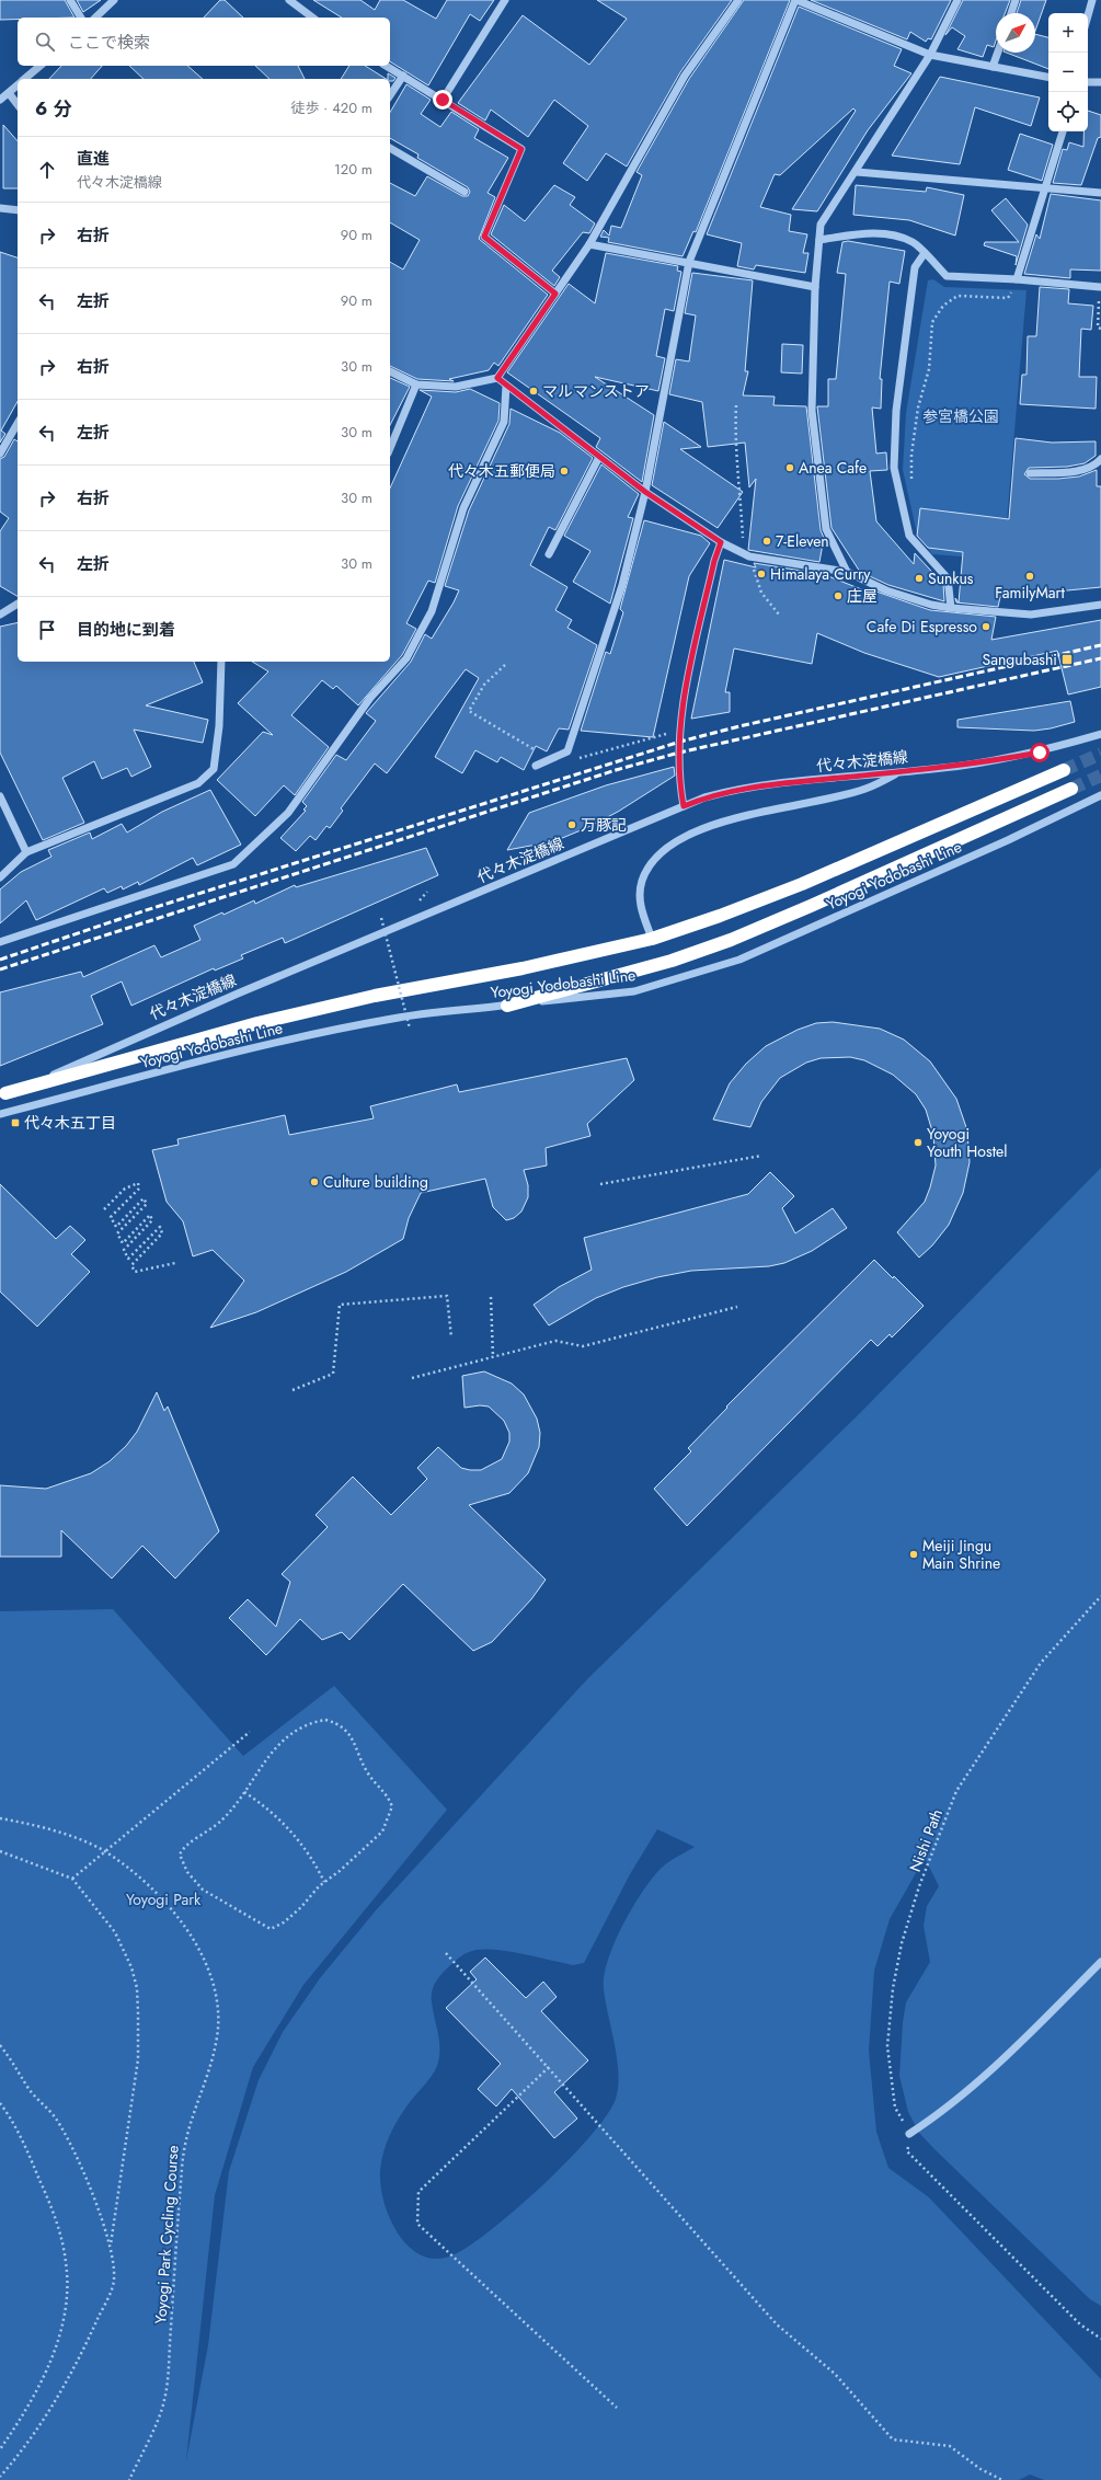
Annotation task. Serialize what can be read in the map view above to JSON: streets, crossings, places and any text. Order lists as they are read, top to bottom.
{
  "streets": {
    "street": ["代々木淀橋線", "Yoyogi Yodobashi Line"],
    "path": ["Nishi Path", "Yoyogi Park Cycling Course"]
  },
  "parks": ["参宮橋公園", "Yoyogi Park"],
  "places": {
    "other": [
      "マルマンストア",
      "Anea Cafe",
      "代々木五郵便局",
      "7-Eleven",
      "Himalaya Curry",
      "FamilyMart",
      "Sunkus",
      "庄屋",
      "Cafe Di Espresso",
      "万豚記",
      "Yoyogi Youth Hostel",
      "Culture building",
      "Meiji Jingu Main Shrine"
    ],
    "transit": ["Sangubashi", "代々木五丁目"]
  },
  "north": "top right",
  "page": {
    "map_buttons": ["+", "−"],
    "search": "ここで検索",
    "heading": ["6 分", "徒歩 · 420 m"],
    "list": [
      ["直進", "代々木淀橋線", "120 m"],
      ["右折", "90 m"],
      ["左折", "90 m"],
      ["右折", "30 m"],
      ["左折", "30 m"],
      ["右折", "30 m"],
      ["左折", "30 m"],
      "目的地に到着"
    ]
  }
}
